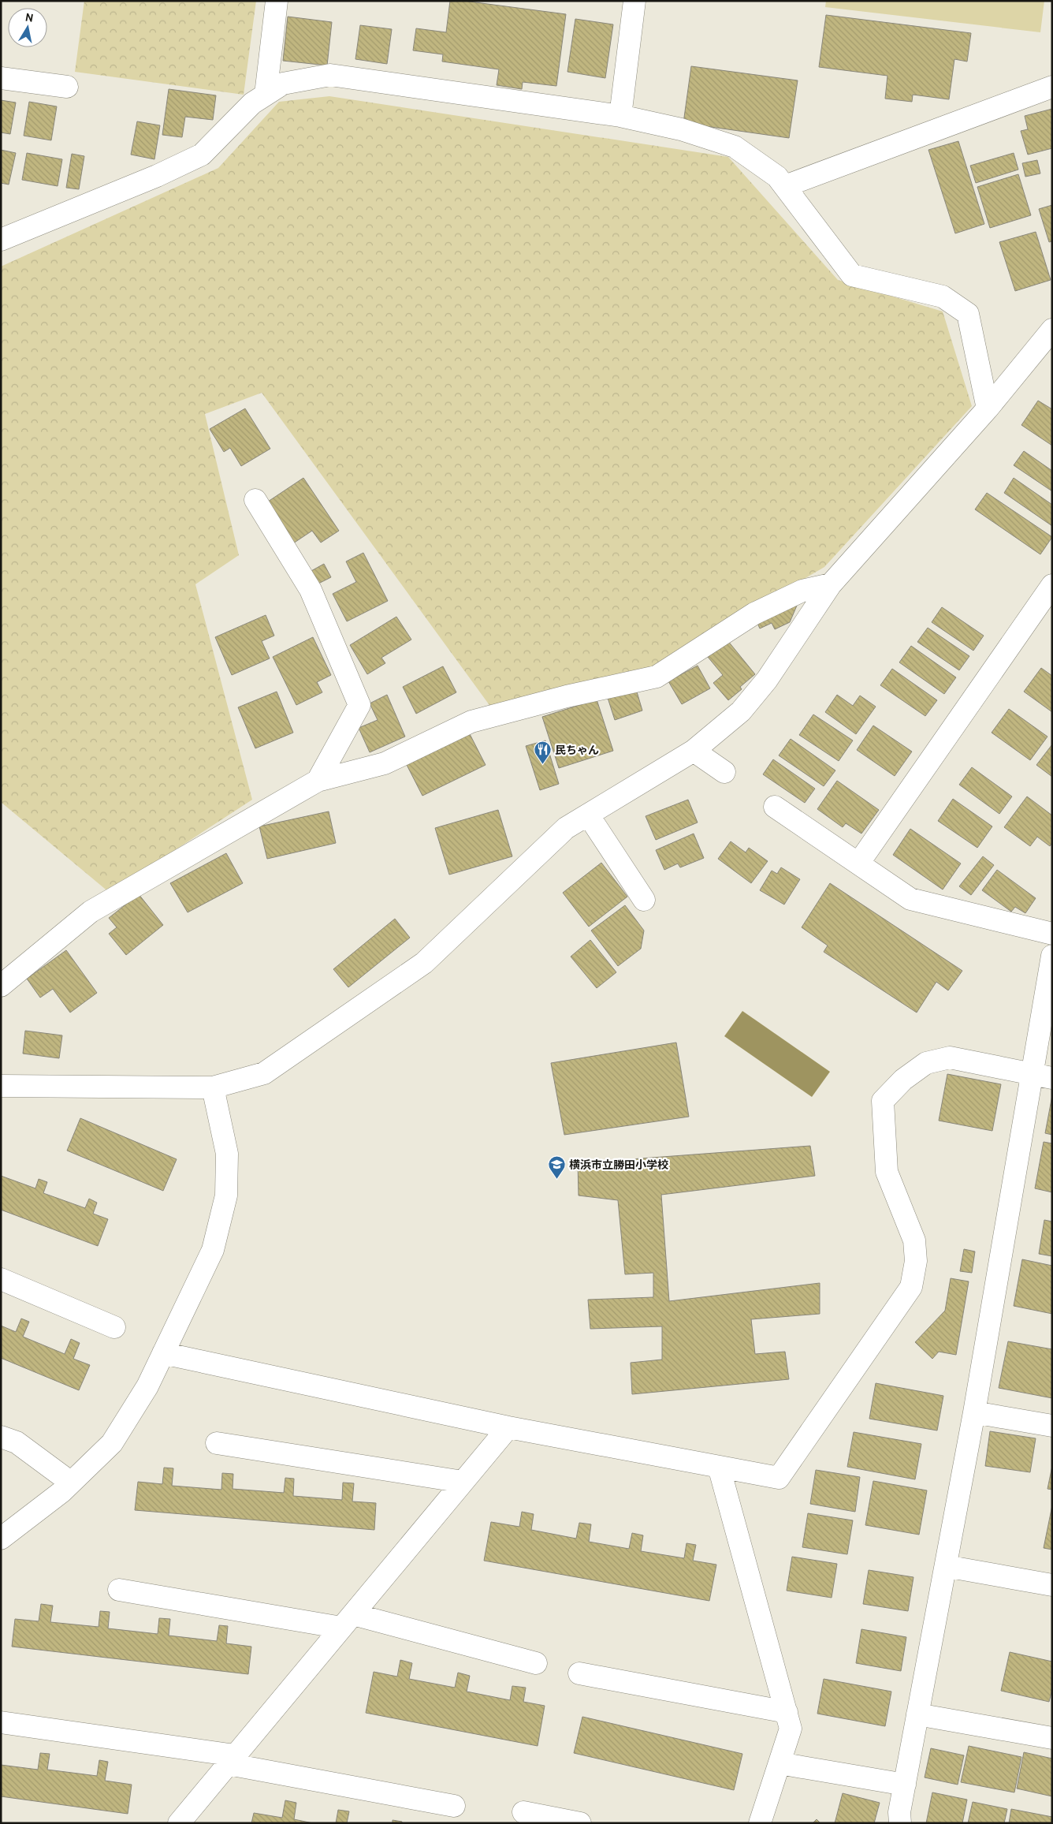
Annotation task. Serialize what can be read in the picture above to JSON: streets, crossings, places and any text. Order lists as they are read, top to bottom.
{
  "places": {
    "restaurant": ["民ちゃん"],
    "school or university": ["横浜市立勝田小学校"]
  },
  "north": "top"
}
